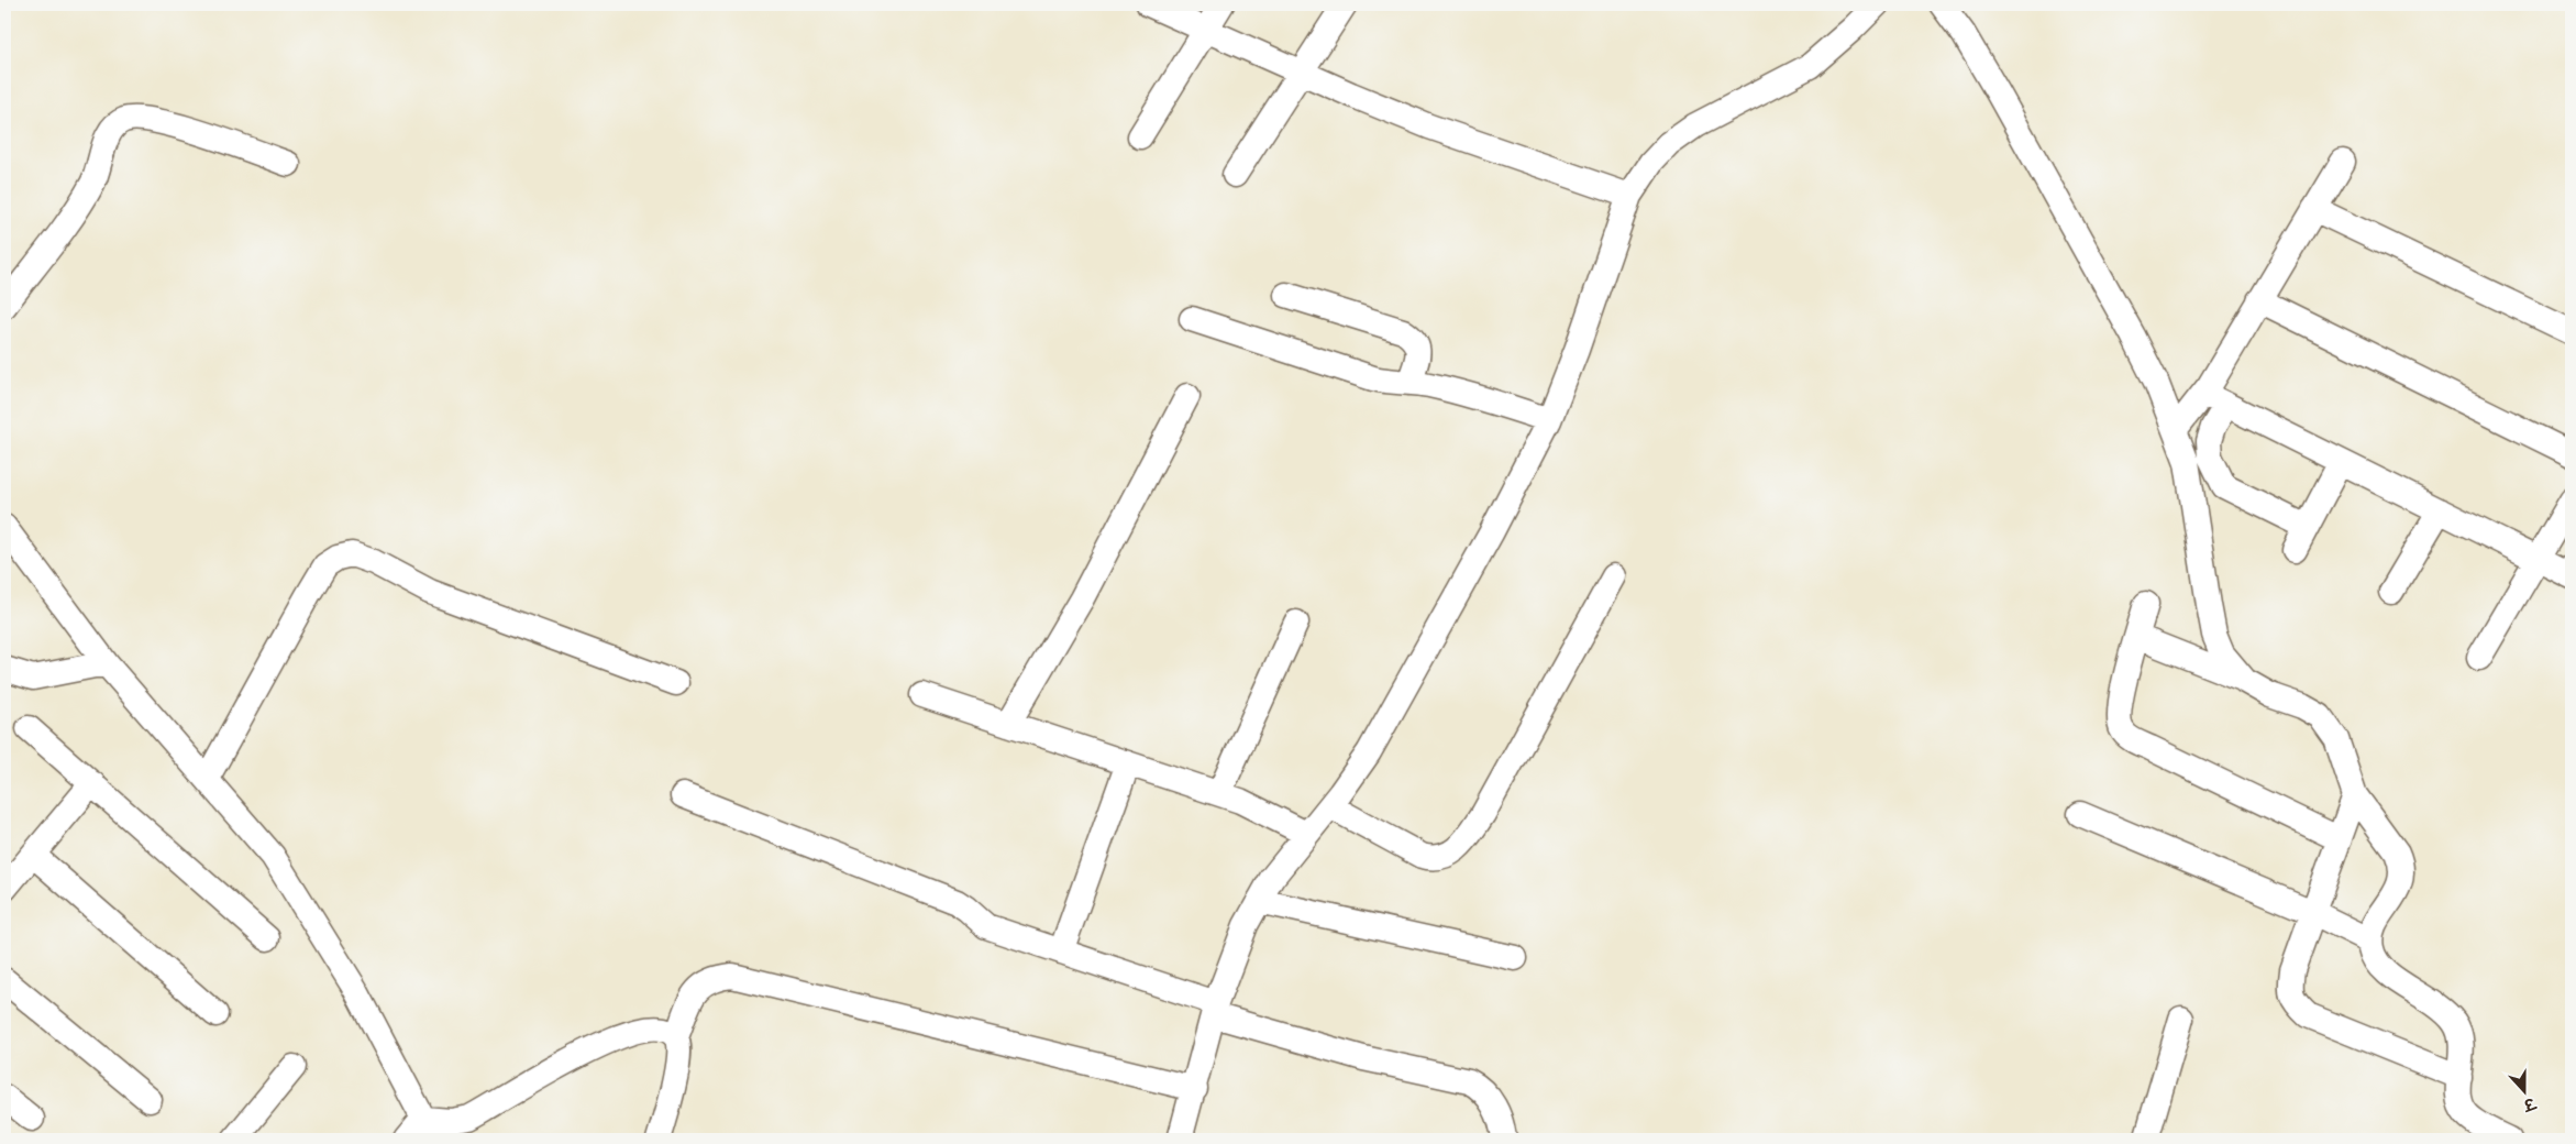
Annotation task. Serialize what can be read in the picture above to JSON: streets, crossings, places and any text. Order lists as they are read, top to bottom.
{
  "north": "bottom"
}
